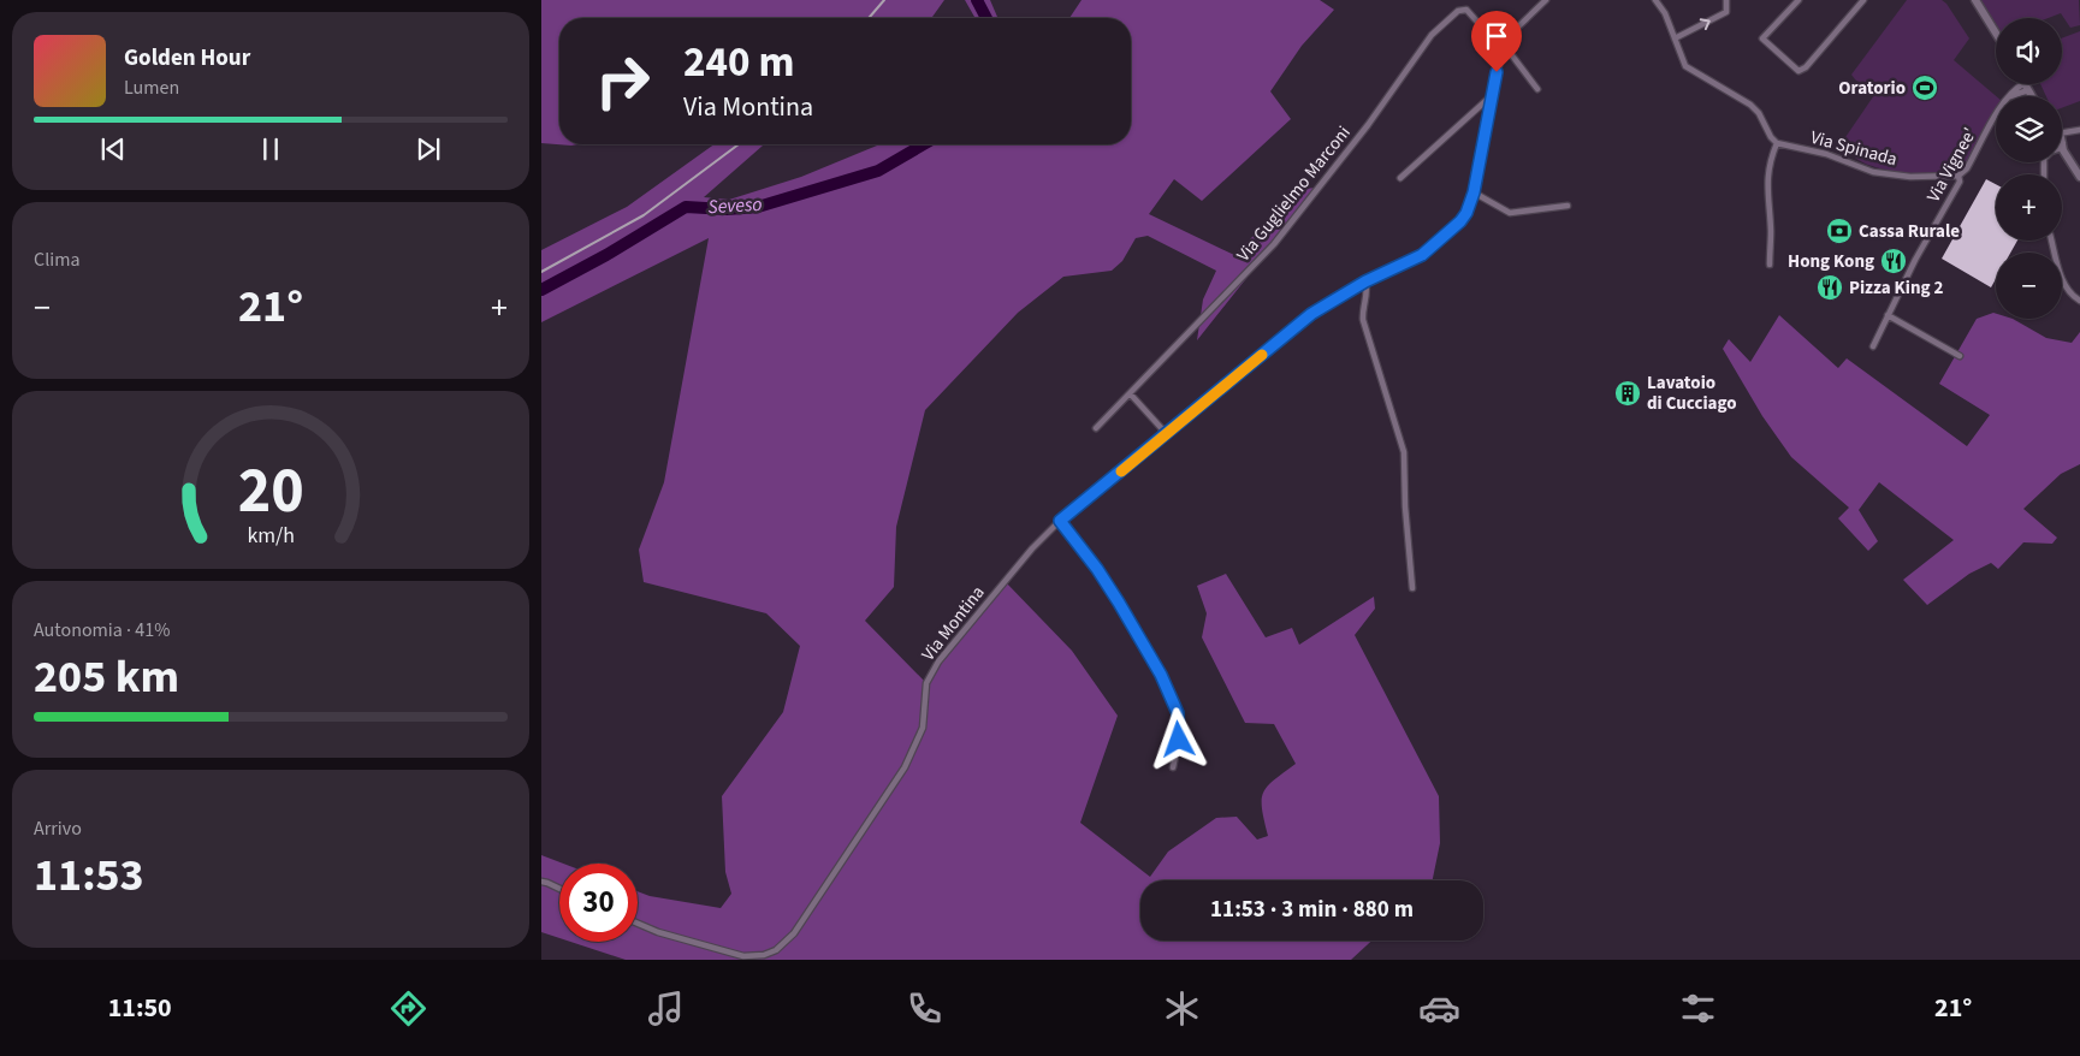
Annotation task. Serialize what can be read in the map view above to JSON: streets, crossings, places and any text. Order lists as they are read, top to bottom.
{
  "streets": {
    "street": [
      "Via Spinada",
      "Via Vignee'",
      "Via Guglielmo Marconi",
      "Via Montina"
    ]
  },
  "crossings": [
    ["Via Spinada", "Via Vignee'"],
    ["Via Guglielmo Marconi", "Via Montina"]
  ],
  "water": ["Seveso"],
  "places": {
    "sports": ["Oratorio"],
    "bank": ["Cassa Rurale"],
    "restaurant": ["Hong Kong", "Pizza King 2"],
    "building": ["Lavatoio di Cucciago"]
  },
  "page": {
    "map_buttons": ["+", "−"],
    "turn": ["240 m", "Via Montina"],
    "song": ["Golden Hour", "Lumen"],
    "tile": [
      "Clima",
      ["Autonomia · 41%", "205 km"],
      ["Arrivo", "11:53"]
    ],
    "heat": ["−", "21°", "+"],
    "limit": "30",
    "trip": "11:53 · 3 min · 880 m",
    "tabs": ["11:50", "21°"],
    "gauge": ["20", "km/h"]
  }
}
